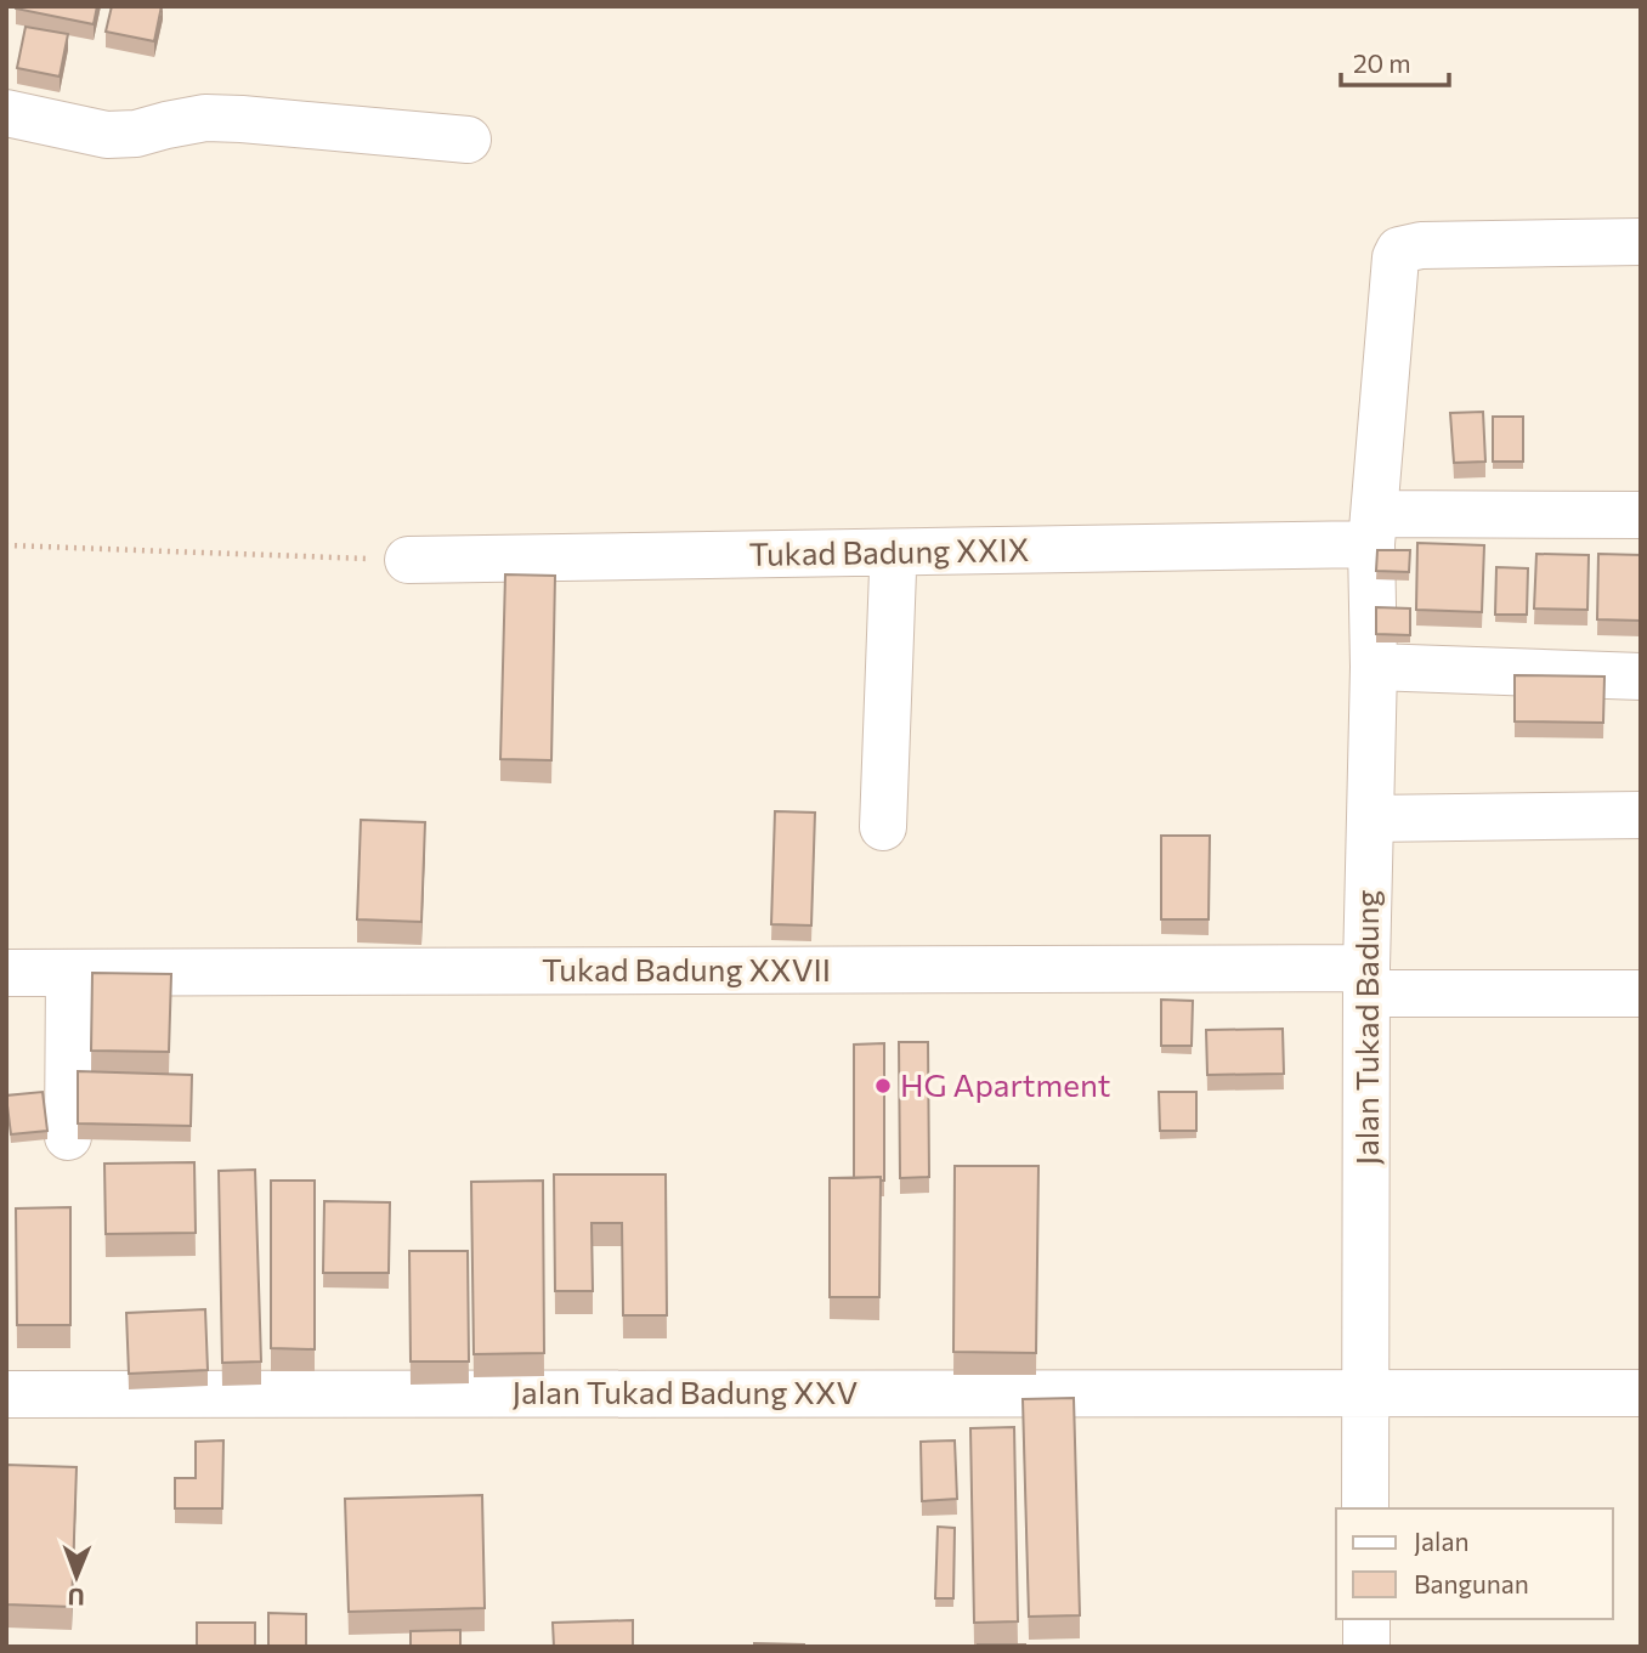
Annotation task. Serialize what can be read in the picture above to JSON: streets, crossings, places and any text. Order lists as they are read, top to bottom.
{
  "streets": {
    "street": [
      "Tukad Badung XXIX",
      "Tukad Badung XXVII",
      "Jalan Tukad Badung",
      "Jalan Tukad Badung XXV"
    ]
  },
  "crossings": [
    ["Tukad Badung XXIX", "Jalan Tukad Badung"],
    ["Tukad Badung XXVII", "Jalan Tukad Badung"],
    ["Jalan Tukad Badung", "Jalan Tukad Badung XXV"]
  ],
  "places": ["HG Apartment"],
  "legend": ["Jalan", "Bangunan"],
  "scale_bar": "20 m",
  "north": "bottom"
}
